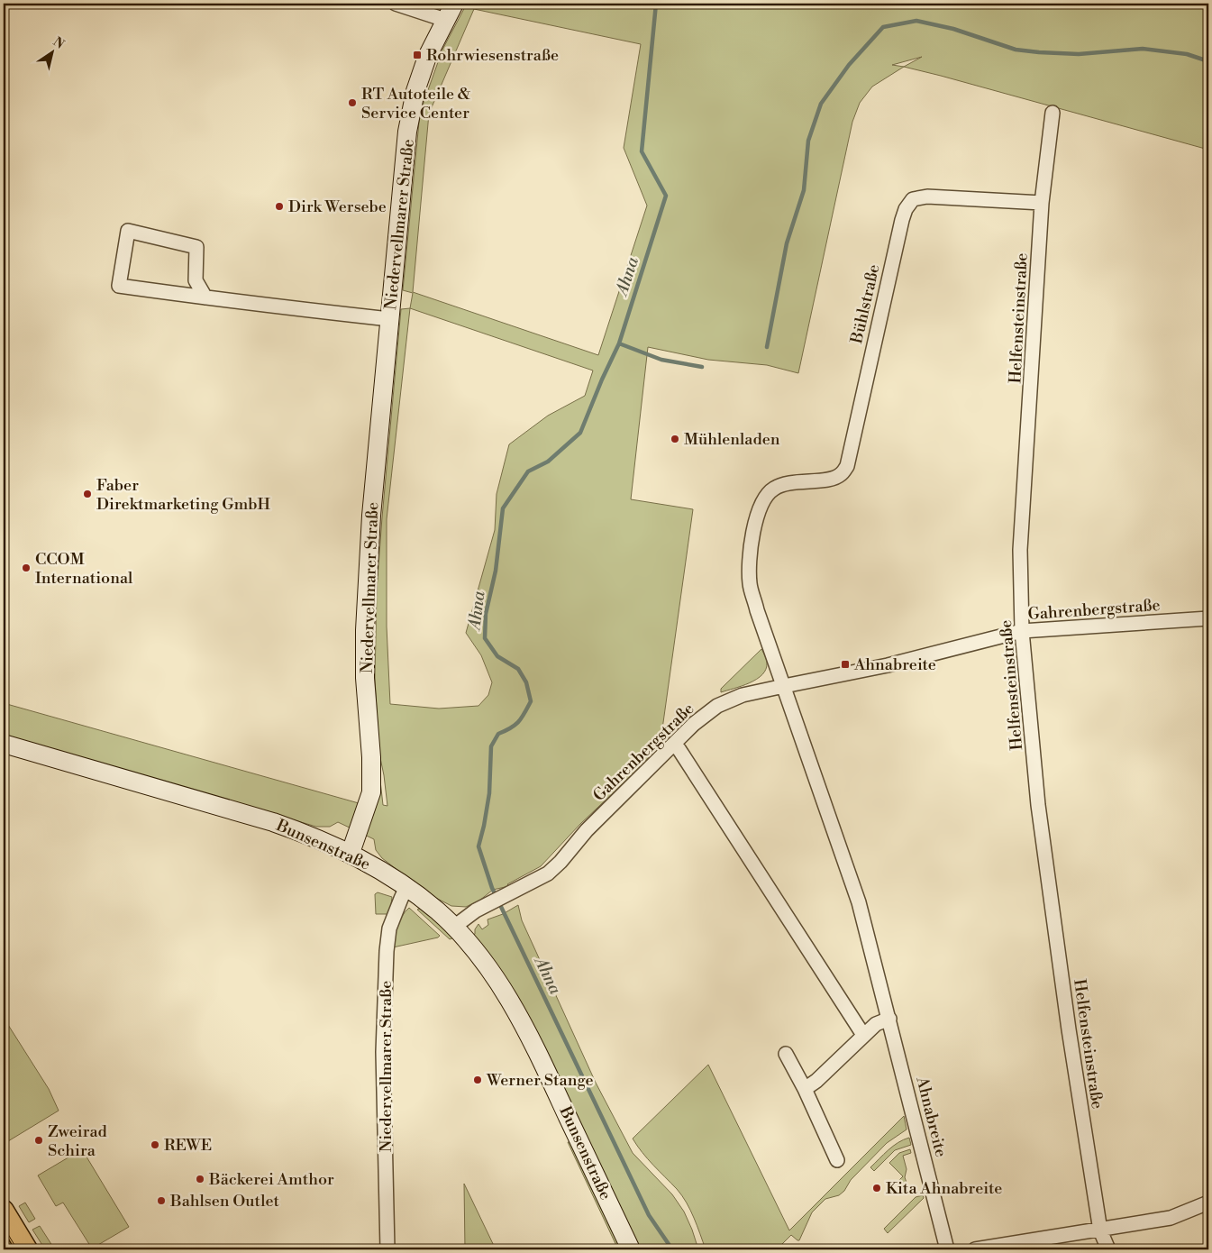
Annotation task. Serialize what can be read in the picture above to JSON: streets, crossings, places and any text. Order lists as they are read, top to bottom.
{
  "streets": {
    "main road": ["Niedervellmarer Straße", "Bunsenstraße"],
    "street": [
      "Bühlstraße",
      "Helfensteinstraße",
      "Gahrenbergstraße",
      "Ahnabreite"
    ]
  },
  "crossings": [
    ["Niedervellmarer Straße", "Bunsenstraße"],
    ["Bühlstraße", "Helfensteinstraße"],
    ["Bühlstraße", "Ahnabreite"],
    ["Helfensteinstraße", "Gahrenbergstraße"],
    ["Gahrenbergstraße", "Bunsenstraße"],
    ["Gahrenbergstraße", "Ahnabreite"]
  ],
  "water": ["Ahna"],
  "places": {
    "transit": ["Rohrwiesenstraße", "Ahnabreite"],
    "other": [
      "RT Autoteile & Service Center",
      "Dirk Wersebe",
      "Mühlenladen",
      "Faber Direktmarketing GmbH",
      "CCOM International",
      "Werner Stange",
      "Zweirad Schira",
      "REWE",
      "Bäckerei Amthor",
      "Kita Ahnabreite",
      "Bahlsen Outlet"
    ]
  },
  "north": "top right"
}
